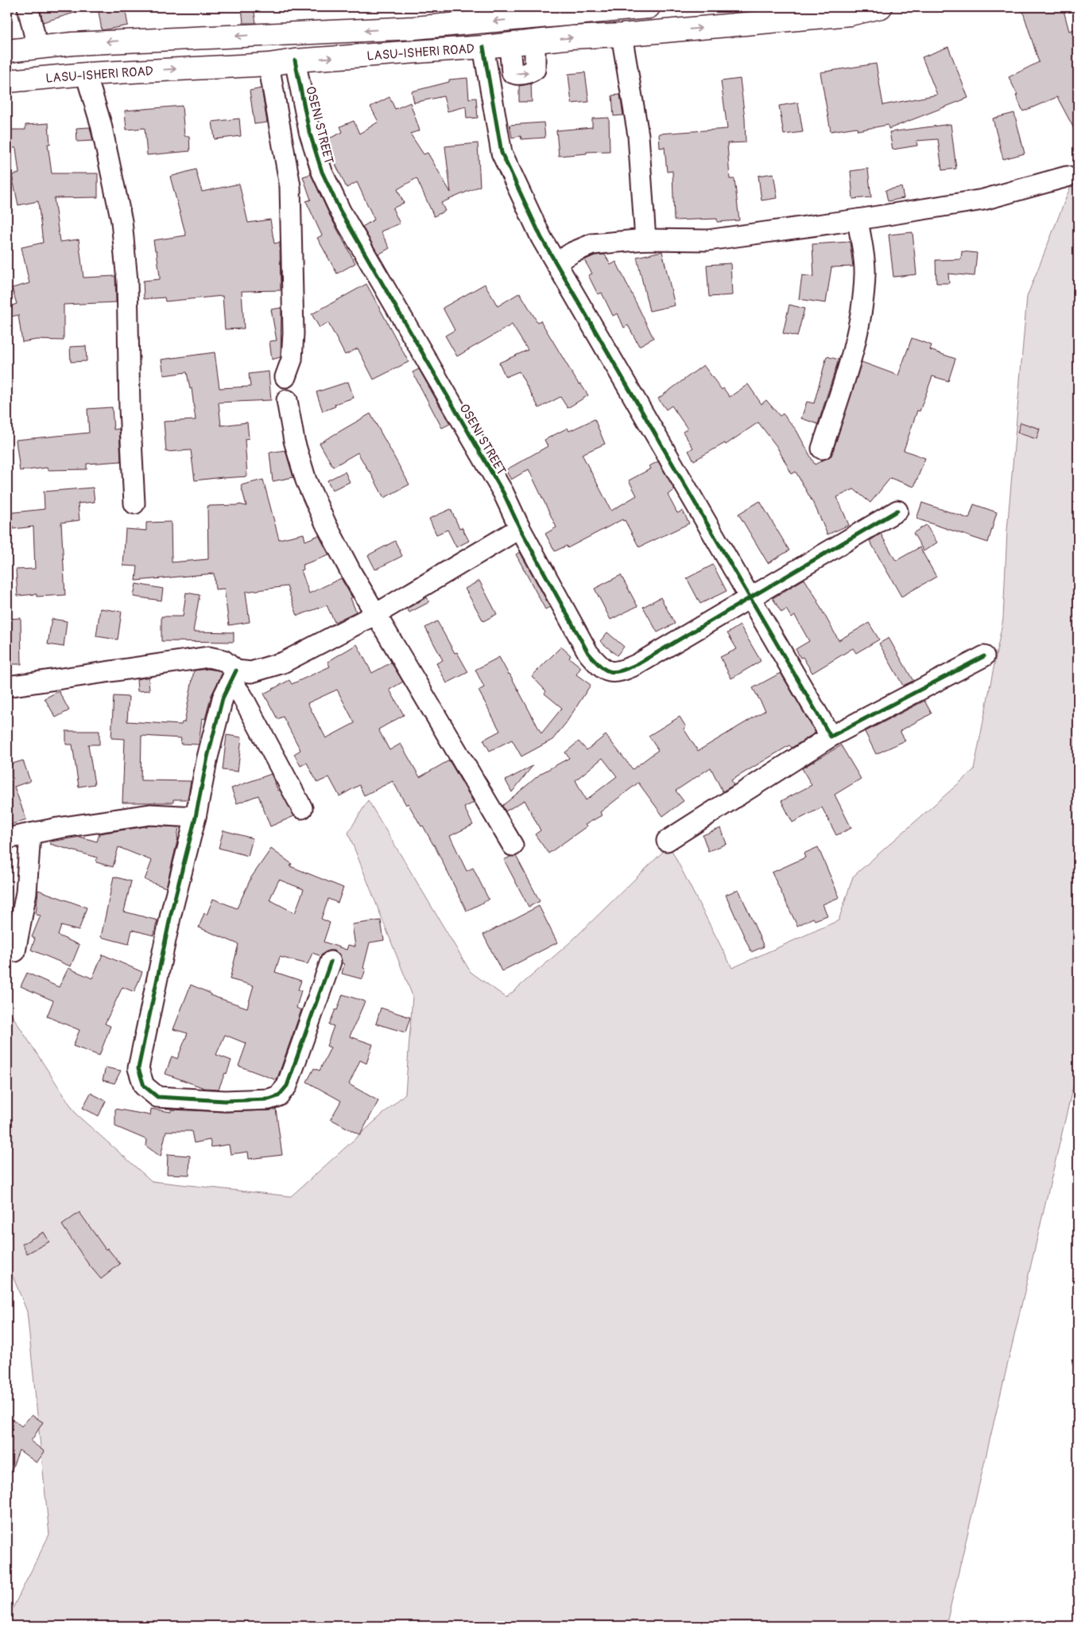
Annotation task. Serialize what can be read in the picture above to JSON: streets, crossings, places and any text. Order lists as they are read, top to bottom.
{
  "streets": {
    "main road": ["LASU-ISHERI ROAD"],
    "street": ["OSENI STREET"]
  },
  "crossings": [
    ["LASU-ISHERI ROAD", "OSENI STREET"]
  ]
}
